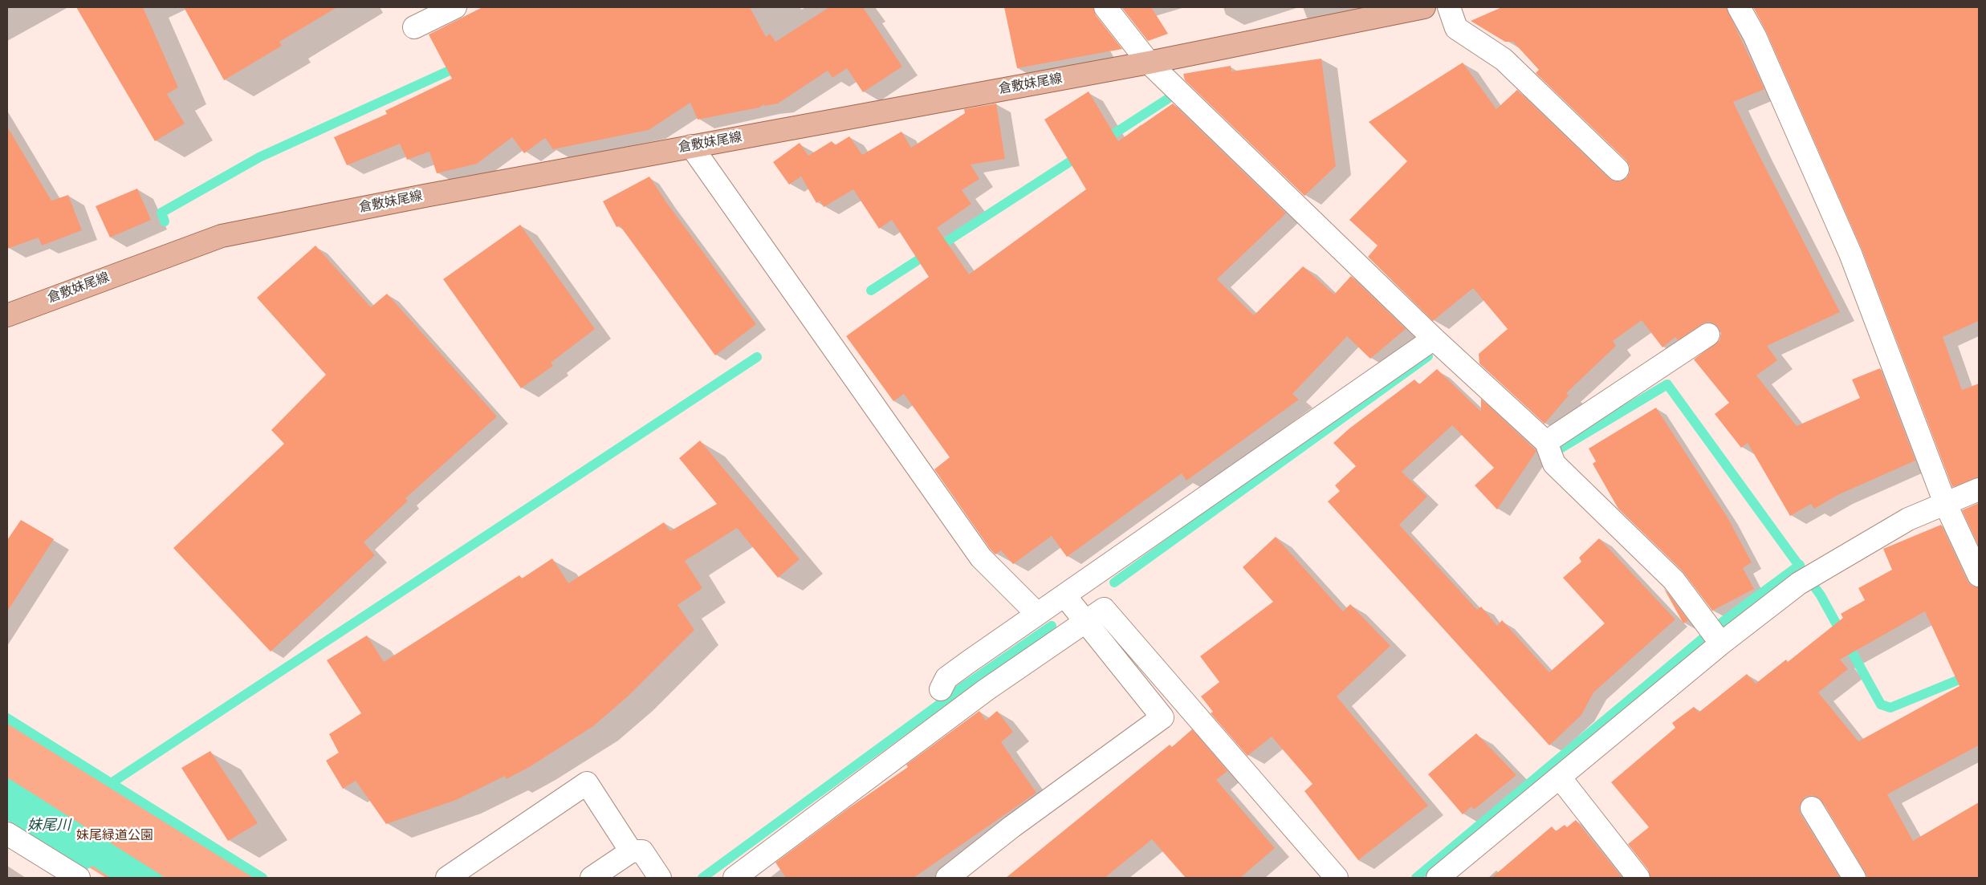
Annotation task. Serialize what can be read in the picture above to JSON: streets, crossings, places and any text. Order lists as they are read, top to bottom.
{
  "streets": {
    "main road": ["倉敷妹尾線"]
  },
  "water": ["妹尾川"],
  "parks": ["妹尾緑道公園"]
}
